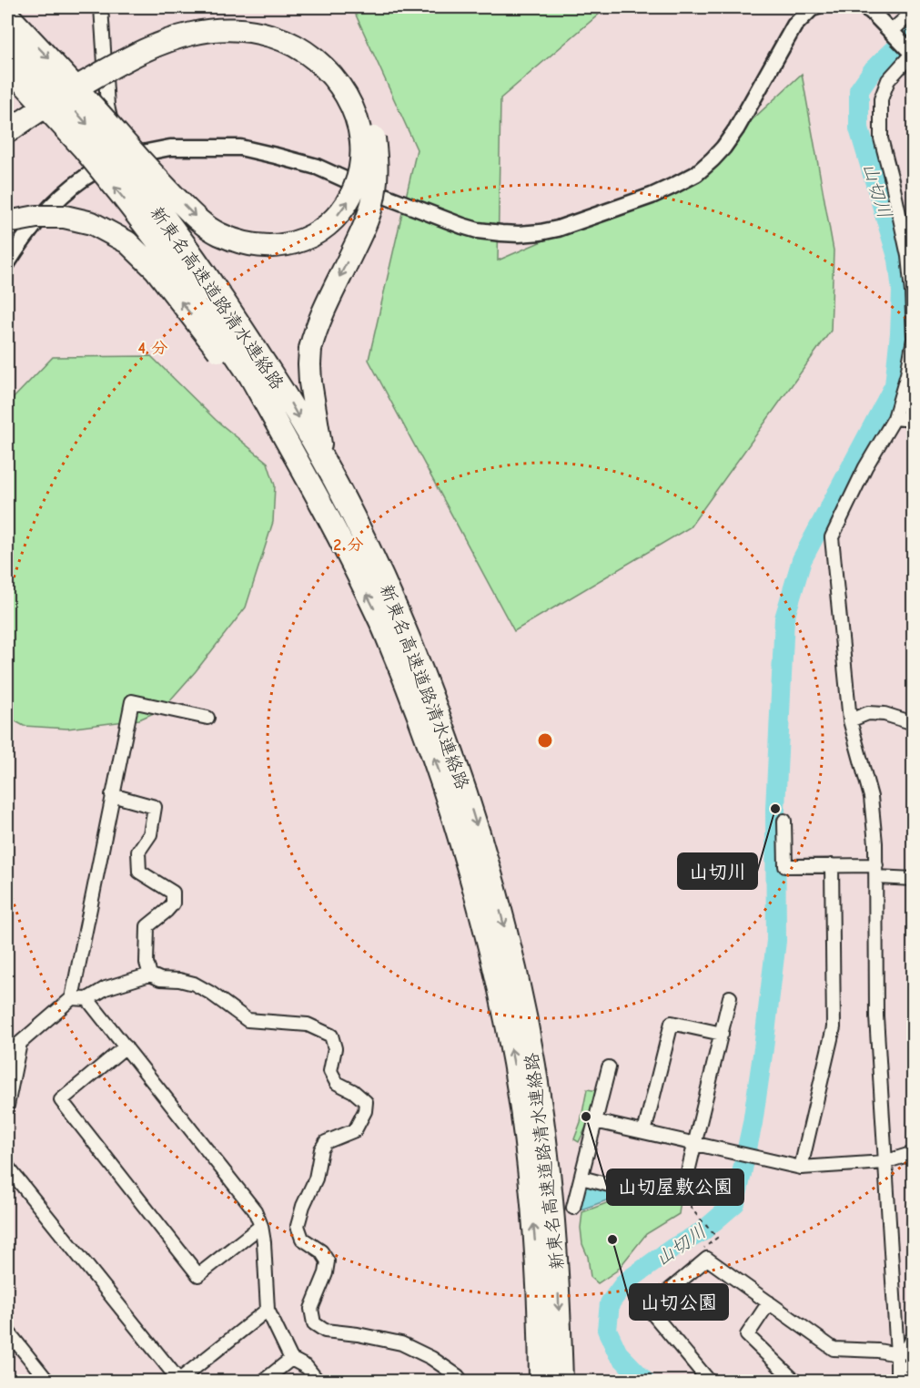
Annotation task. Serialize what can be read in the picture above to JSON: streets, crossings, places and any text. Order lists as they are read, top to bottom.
{
  "streets": {
    "highway": ["新東名高速道路清水連絡路"]
  },
  "water": ["山切川"],
  "places": ["山切川", "山切屋敷公園", "山切公園"],
  "rings": ["4 分", "2 分"]
}
